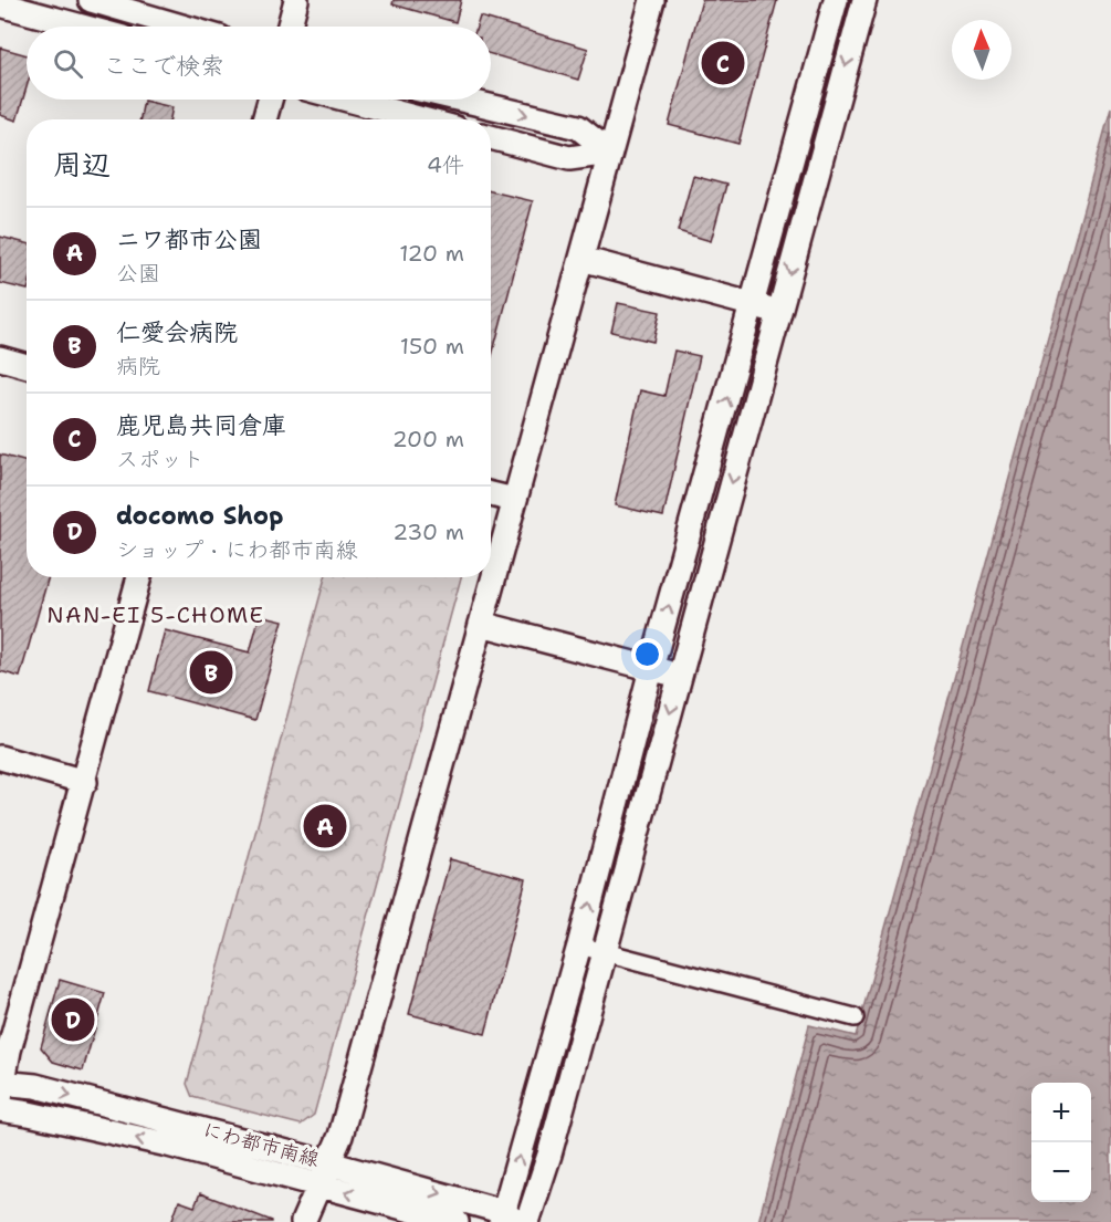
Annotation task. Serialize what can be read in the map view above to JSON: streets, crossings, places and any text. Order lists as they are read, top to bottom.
{
  "streets": {
    "street": ["にわ都市南線"]
  },
  "districts": ["NAN-EI 5-CHOME"],
  "north": "top",
  "page": {
    "search": "ここで検索",
    "pins": [
      "C",
      "B",
      "A",
      "D"
    ],
    "heading": ["周辺", "4件"],
    "list": [
      {
        "mark": "A",
        "name": "ニワ都市公園",
        "note": "公園",
        "value": "120 m"
      },
      {
        "mark": "B",
        "name": "仁愛会病院",
        "note": "病院",
        "value": "150 m"
      },
      {
        "mark": "C",
        "name": "鹿児島共同倉庫",
        "note": "スポット",
        "value": "200 m"
      },
      {
        "mark": "D",
        "name": "docomo Shop",
        "note": "ショップ · にわ都市南線",
        "value": "230 m"
      }
    ],
    "map_buttons": ["+", "−"]
  }
}
